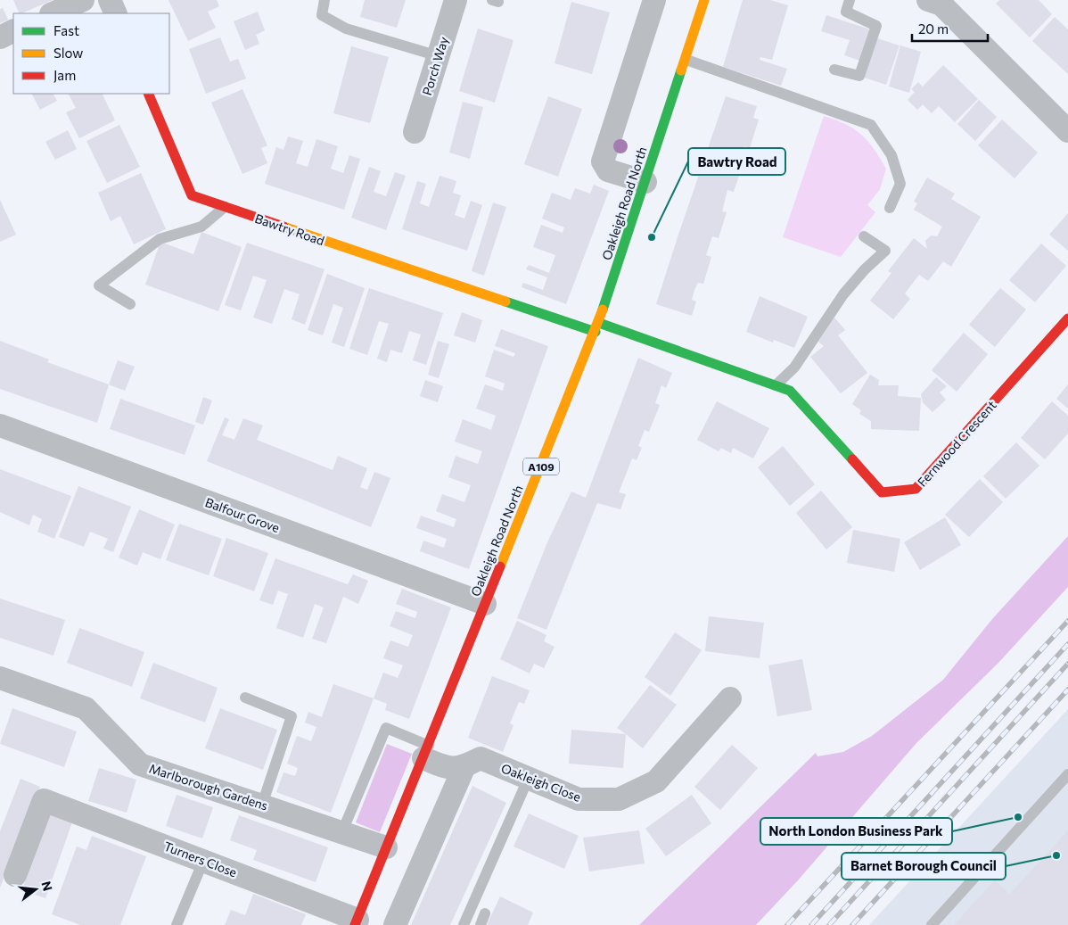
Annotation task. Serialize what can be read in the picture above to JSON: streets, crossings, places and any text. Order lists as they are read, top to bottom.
{
  "streets": {
    "street": [
      "Porch Way",
      "Oakleigh Road North",
      "Bawtry Road",
      "Fernwood Crescent",
      "A109",
      "Balfour Grove",
      "Oakleigh Close",
      "Marlborough Gardens",
      "Turners Close"
    ]
  },
  "crossings": [
    ["Oakleigh Road North", "Bawtry Road"],
    ["Oakleigh Road North", "Fernwood Crescent"],
    ["Oakleigh Road North", "Balfour Grove"],
    ["Oakleigh Road North", "Oakleigh Close"],
    ["Oakleigh Road North", "Marlborough Gardens"],
    ["Oakleigh Road North", "Turners Close"],
    ["Bawtry Road", "Fernwood Crescent"]
  ],
  "places": ["Bawtry Road", "North London Business Park", "Barnet Borough Council"],
  "legend": ["Fast", "Slow", "Jam"],
  "scale_bar": "20 m",
  "north": "right"
}
